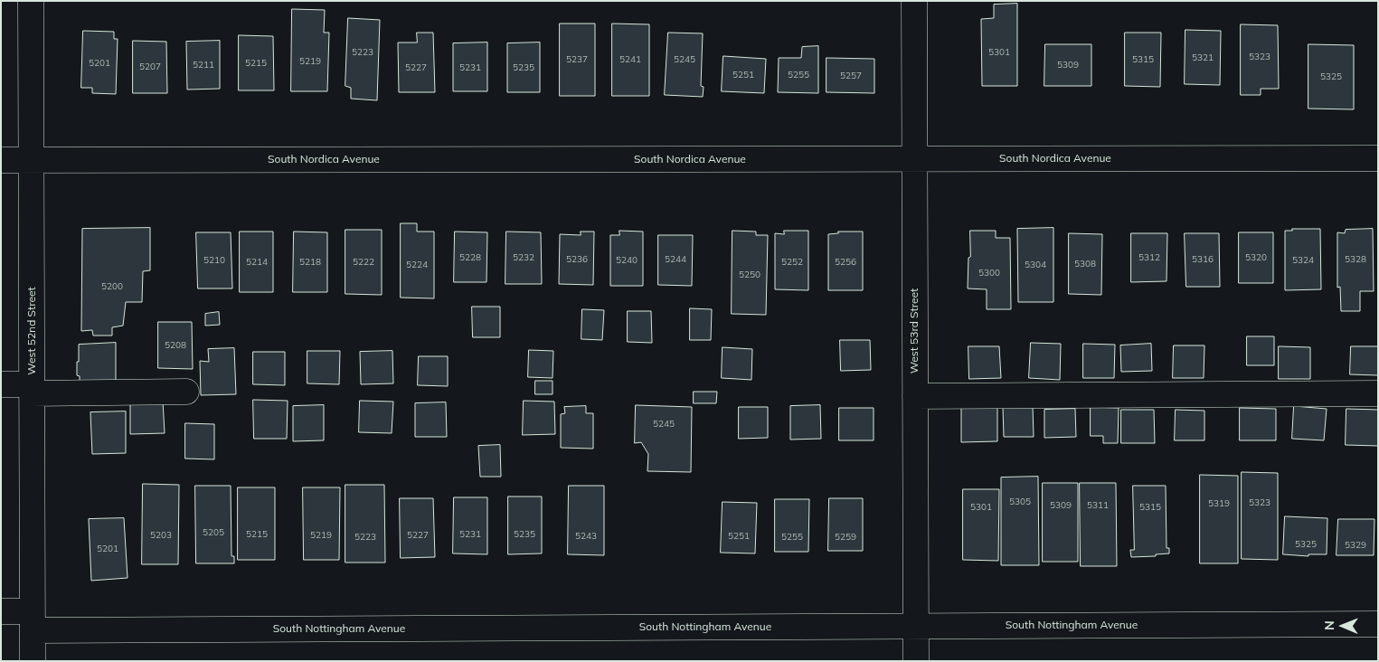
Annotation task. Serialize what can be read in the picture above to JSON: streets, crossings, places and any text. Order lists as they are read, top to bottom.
{
  "streets": {
    "street": [
      "South Nordica Avenue",
      "West 52nd Street",
      "West 53rd Street",
      "South Nottingham Avenue"
    ]
  },
  "crossings": [
    ["South Nordica Avenue", "West 52nd Street"],
    ["South Nordica Avenue", "West 53rd Street"],
    ["West 52nd Street", "South Nottingham Avenue"],
    ["West 53rd Street", "South Nottingham Avenue"]
  ],
  "house_numbers": [
    "5223",
    "5301",
    "5323",
    "5321",
    "5237",
    "5241",
    "5245",
    "5315",
    "5219",
    "5201",
    "5215",
    "5211",
    "5309",
    "5207",
    "5227",
    "5231",
    "5235",
    "5251",
    "5255",
    "5257",
    "5325",
    "5228",
    "5232",
    "5312",
    "5320",
    "5236",
    "5244",
    "5316",
    "5328",
    "5210",
    "5240",
    "5324",
    "5214",
    "5218",
    "5222",
    "5252",
    "5256",
    "5308",
    "5224",
    "5304",
    "5300",
    "5250",
    "5200",
    "5208",
    "5245",
    "5305",
    "5323",
    "5319",
    "5309",
    "5311",
    "5301",
    "5315",
    "5205",
    "5215",
    "5231",
    "5235",
    "5203",
    "5219",
    "5227",
    "5243",
    "5251",
    "5223",
    "5255",
    "5259",
    "5325",
    "5329",
    "5201"
  ],
  "north": "left"
}
